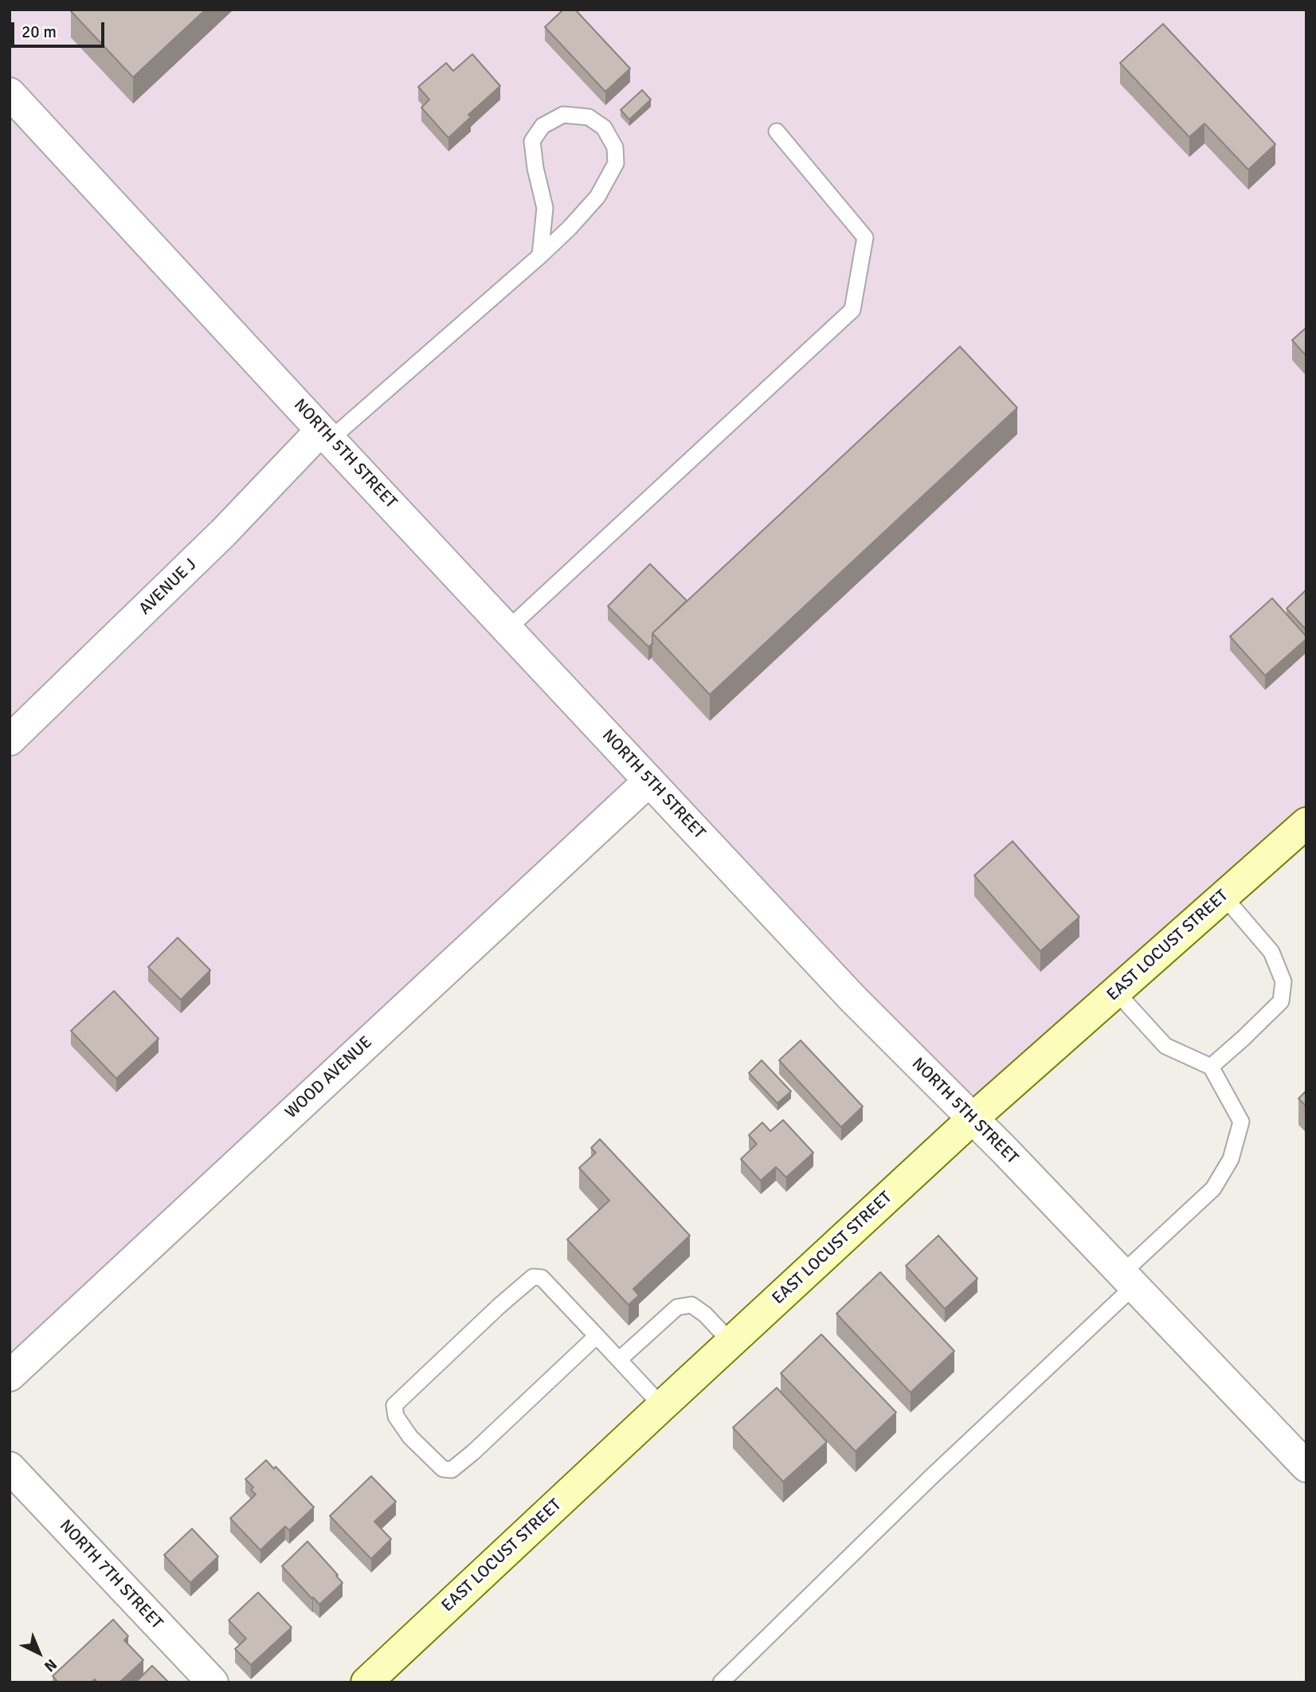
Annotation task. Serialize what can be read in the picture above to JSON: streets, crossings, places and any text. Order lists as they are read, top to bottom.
{
  "streets": {
    "main road": ["EAST LOCUST STREET"],
    "street": [
      "NORTH 5TH STREET",
      "AVENUE J",
      "WOOD AVENUE",
      "NORTH 7TH STREET"
    ]
  },
  "crossings": [
    ["NORTH 5TH STREET", "AVENUE J"],
    ["NORTH 5TH STREET", "EAST LOCUST STREET"],
    ["NORTH 5TH STREET", "WOOD AVENUE"]
  ],
  "scale_bar": "20 m",
  "north": "bottom right"
}
